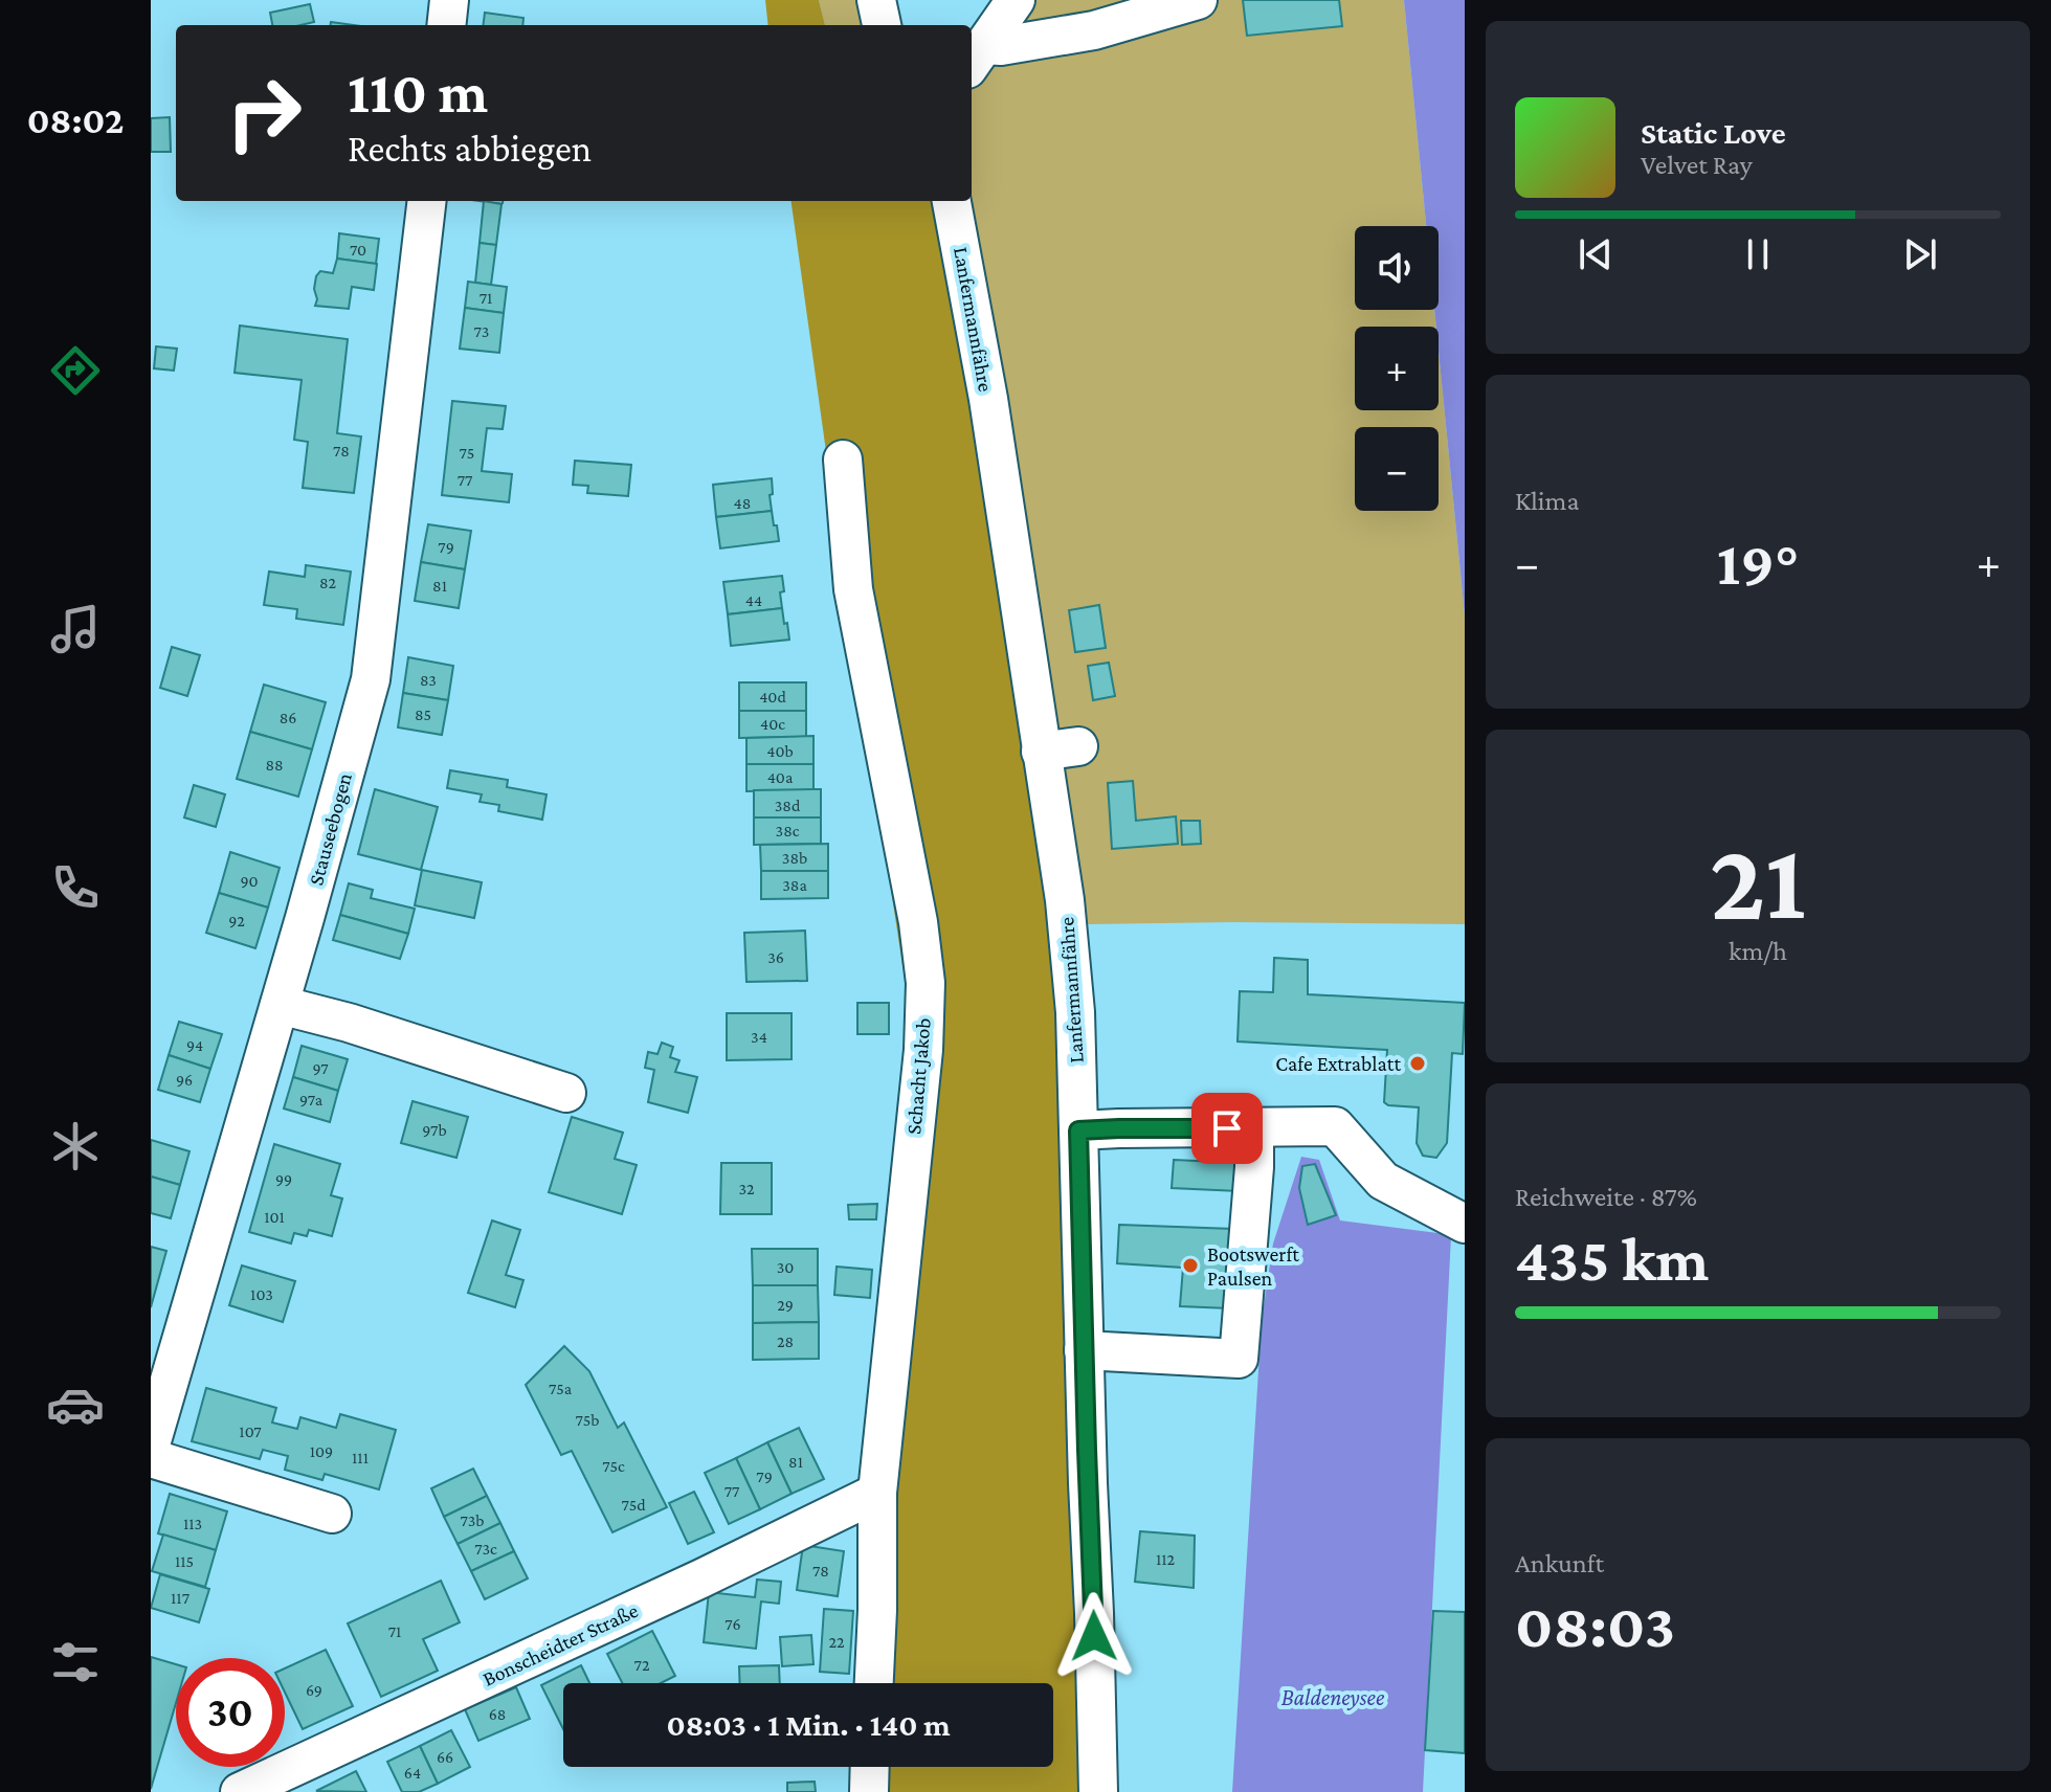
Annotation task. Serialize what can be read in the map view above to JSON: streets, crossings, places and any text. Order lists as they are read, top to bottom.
{
  "streets": {
    "street": [
      "Lanfermannfähre",
      "Stauseebogen",
      "Schacht Jakob",
      "Bonscheidter Straße"
    ]
  },
  "crossings": [
    ["Schacht Jakob", "Bonscheidter Straße"]
  ],
  "water": ["Baldeneysee"],
  "places": ["Cafe Extrablatt", "Bootswerft Paulsen"],
  "house_numbers": [
    "70",
    "71",
    "73",
    "78",
    "75",
    "77",
    "48",
    "79",
    "82",
    "81",
    "44",
    "83",
    "40d",
    "85",
    "86",
    "40c",
    "40b",
    "88",
    "40a",
    "38d",
    "38c",
    "38b",
    "90",
    "38a",
    "92",
    "36",
    "34",
    "94",
    "97",
    "96",
    "97a",
    "97b",
    "99",
    "32",
    "101",
    "30",
    "103",
    "29",
    "28",
    "75a",
    "75b",
    "107",
    "109",
    "111",
    "81",
    "75c",
    "79",
    "77",
    "75d",
    "73b",
    "113",
    "73c",
    "112",
    "115",
    "78",
    "117",
    "76",
    "71",
    "22",
    "72",
    "69",
    "68",
    "66",
    "64"
  ],
  "page": {
    "tabs": "08:02",
    "turn": ["110 m", "Rechts abbiegen"],
    "song": ["Static Love", "Velvet Ray"],
    "map_buttons": ["+", "−"],
    "tile": [
      "Klima",
      ["21", "km/h"],
      ["Reichweite · 87%", "435 km"],
      ["Ankunft", "08:03"]
    ],
    "heat": ["−", "19°", "+"],
    "limit": "30",
    "trip": "08:03 · 1 Min. · 140 m"
  }
}
